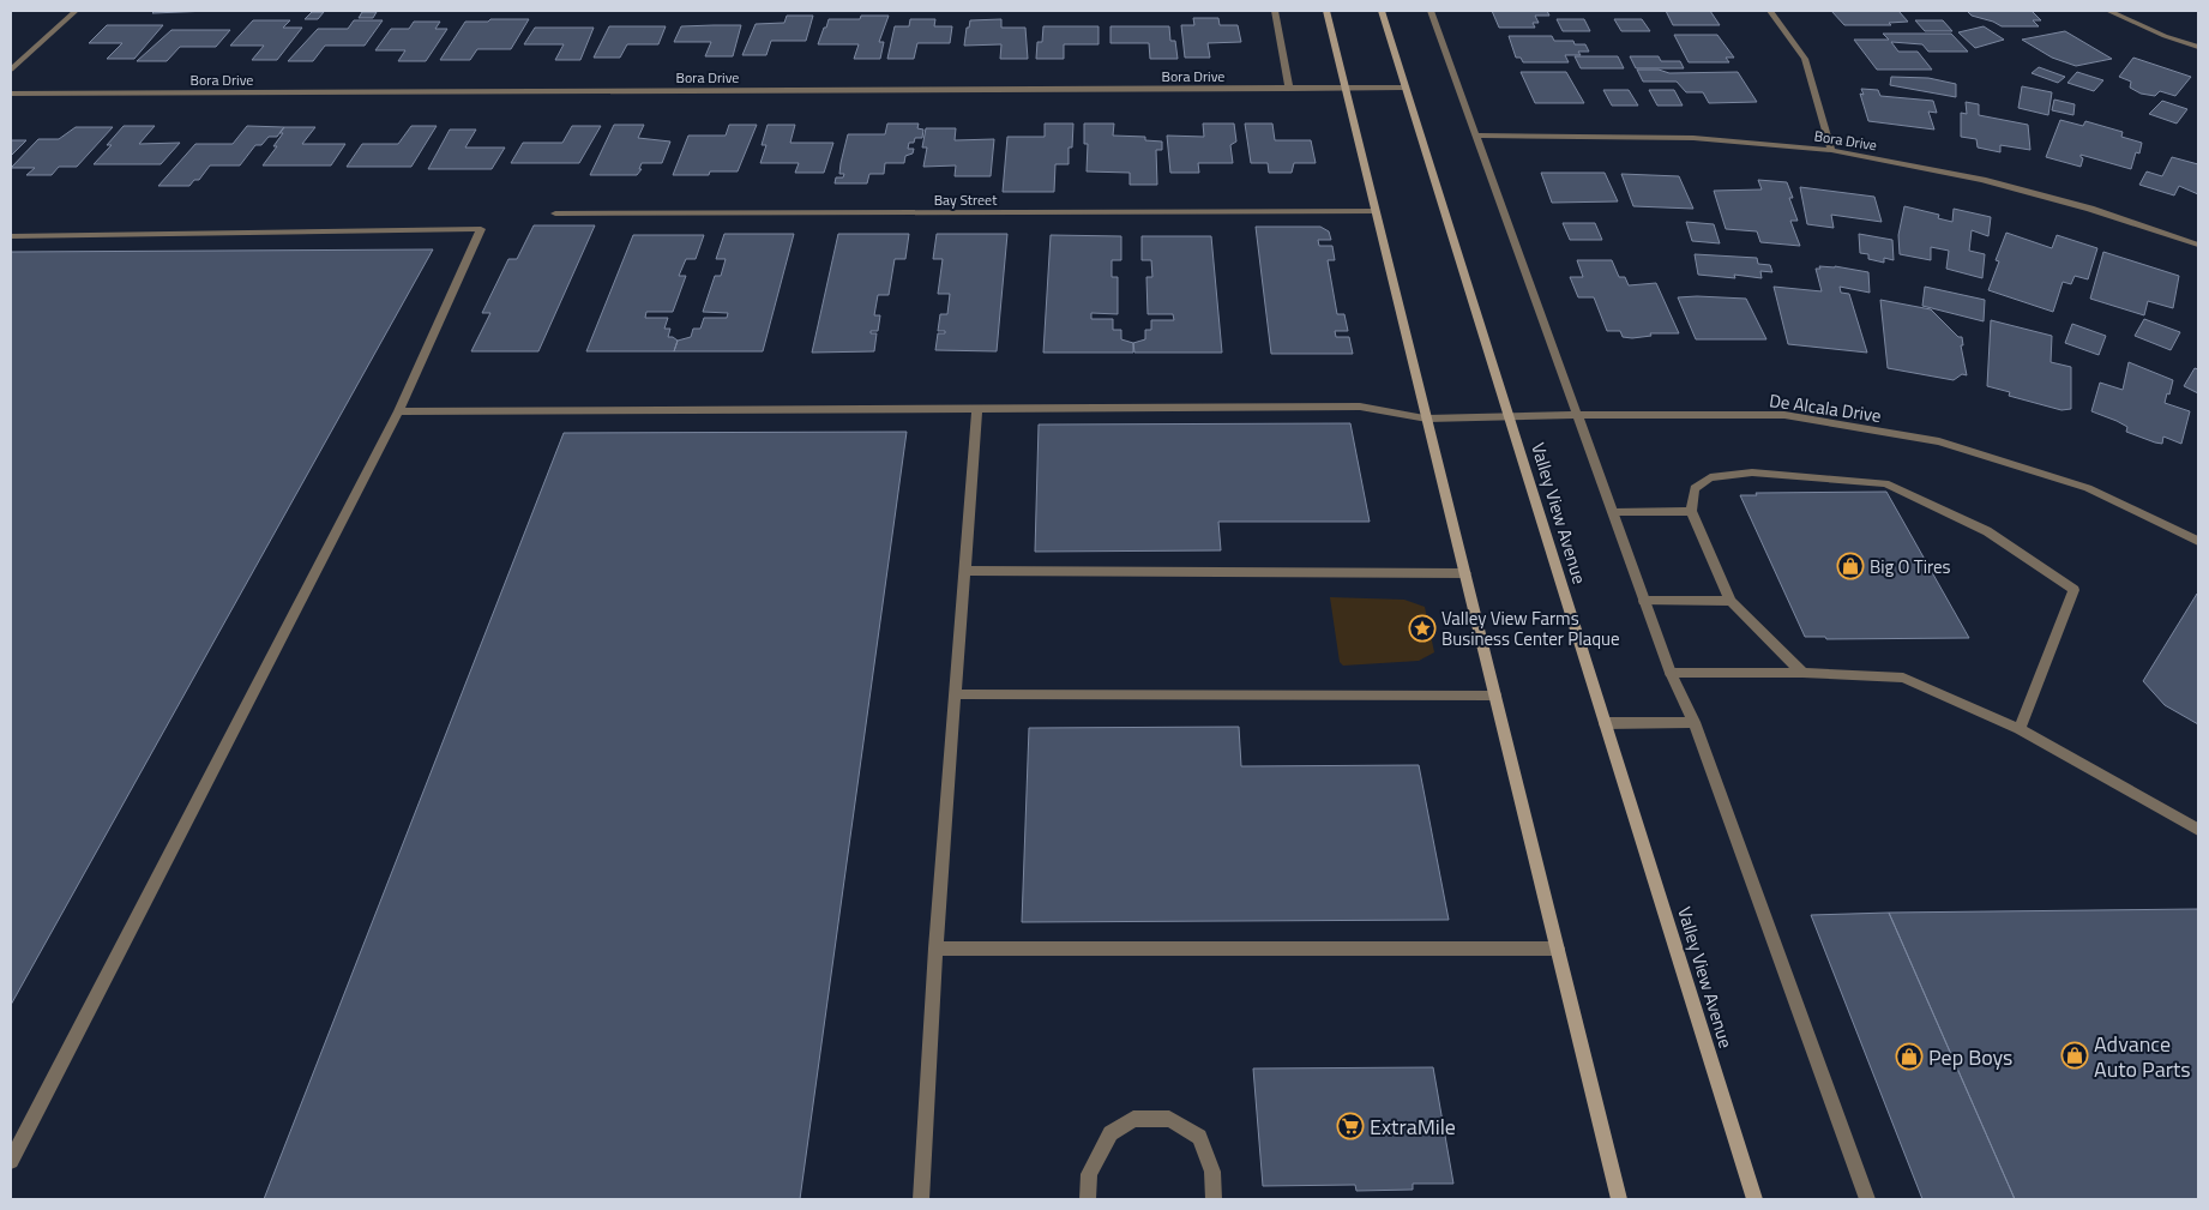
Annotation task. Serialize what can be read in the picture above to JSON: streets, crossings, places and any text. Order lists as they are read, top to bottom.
{
  "streets": {
    "main road": ["Valley View Avenue"],
    "street": ["Bora Drive", "Bay Street", "De Alcala Drive"]
  },
  "crossings": [
    ["Bora Drive", "Valley View Avenue"],
    ["De Alcala Drive", "Valley View Avenue"]
  ],
  "places": {
    "shop": ["Big O Tires", "Advance Auto Parts", "Pep Boys"],
    "place": ["Valley View Farms Business Center Plaque"],
    "supermarket": ["ExtraMile"]
  }
}
